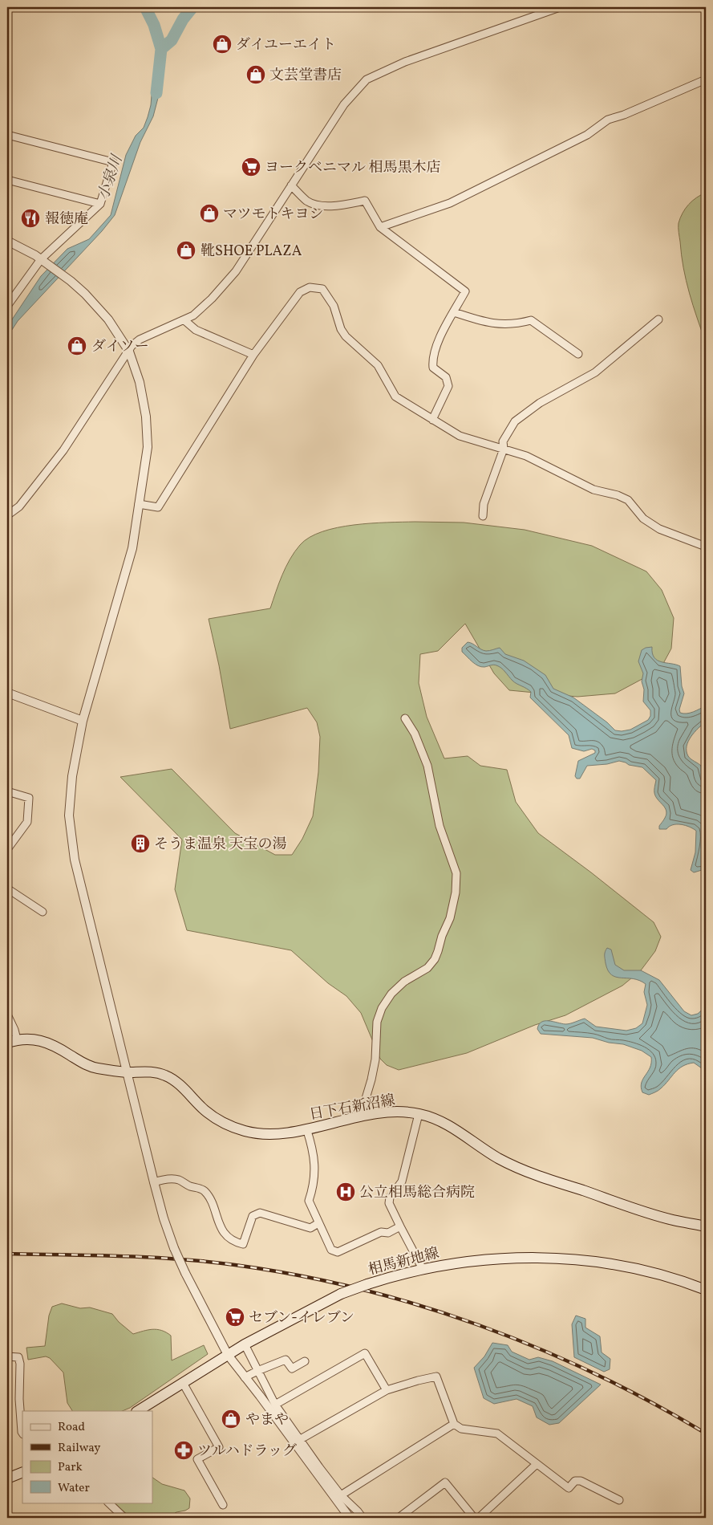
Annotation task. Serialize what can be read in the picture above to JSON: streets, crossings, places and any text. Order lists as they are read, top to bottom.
{
  "streets": {
    "main road": ["日下石新沼線", "相馬新地線"]
  },
  "water": ["小泉川"],
  "places": {
    "shop": [
      "ダイユーエイト",
      "文芸堂書店",
      "マツモトキヨシ",
      "靴SHOE PLAZA",
      "ダイソー",
      "やまや"
    ],
    "supermarket": ["ヨークベニマル 相馬黒木店", "セブン-イレブン"],
    "restaurant": ["報徳庵"],
    "building": ["そうま温泉 天宝の湯"],
    "hospital": ["公立相馬総合病院"],
    "pharmacy": ["ツルハドラッグ"]
  },
  "legend": [
    "Road",
    "Railway",
    "Park",
    "Water"
  ]
}
